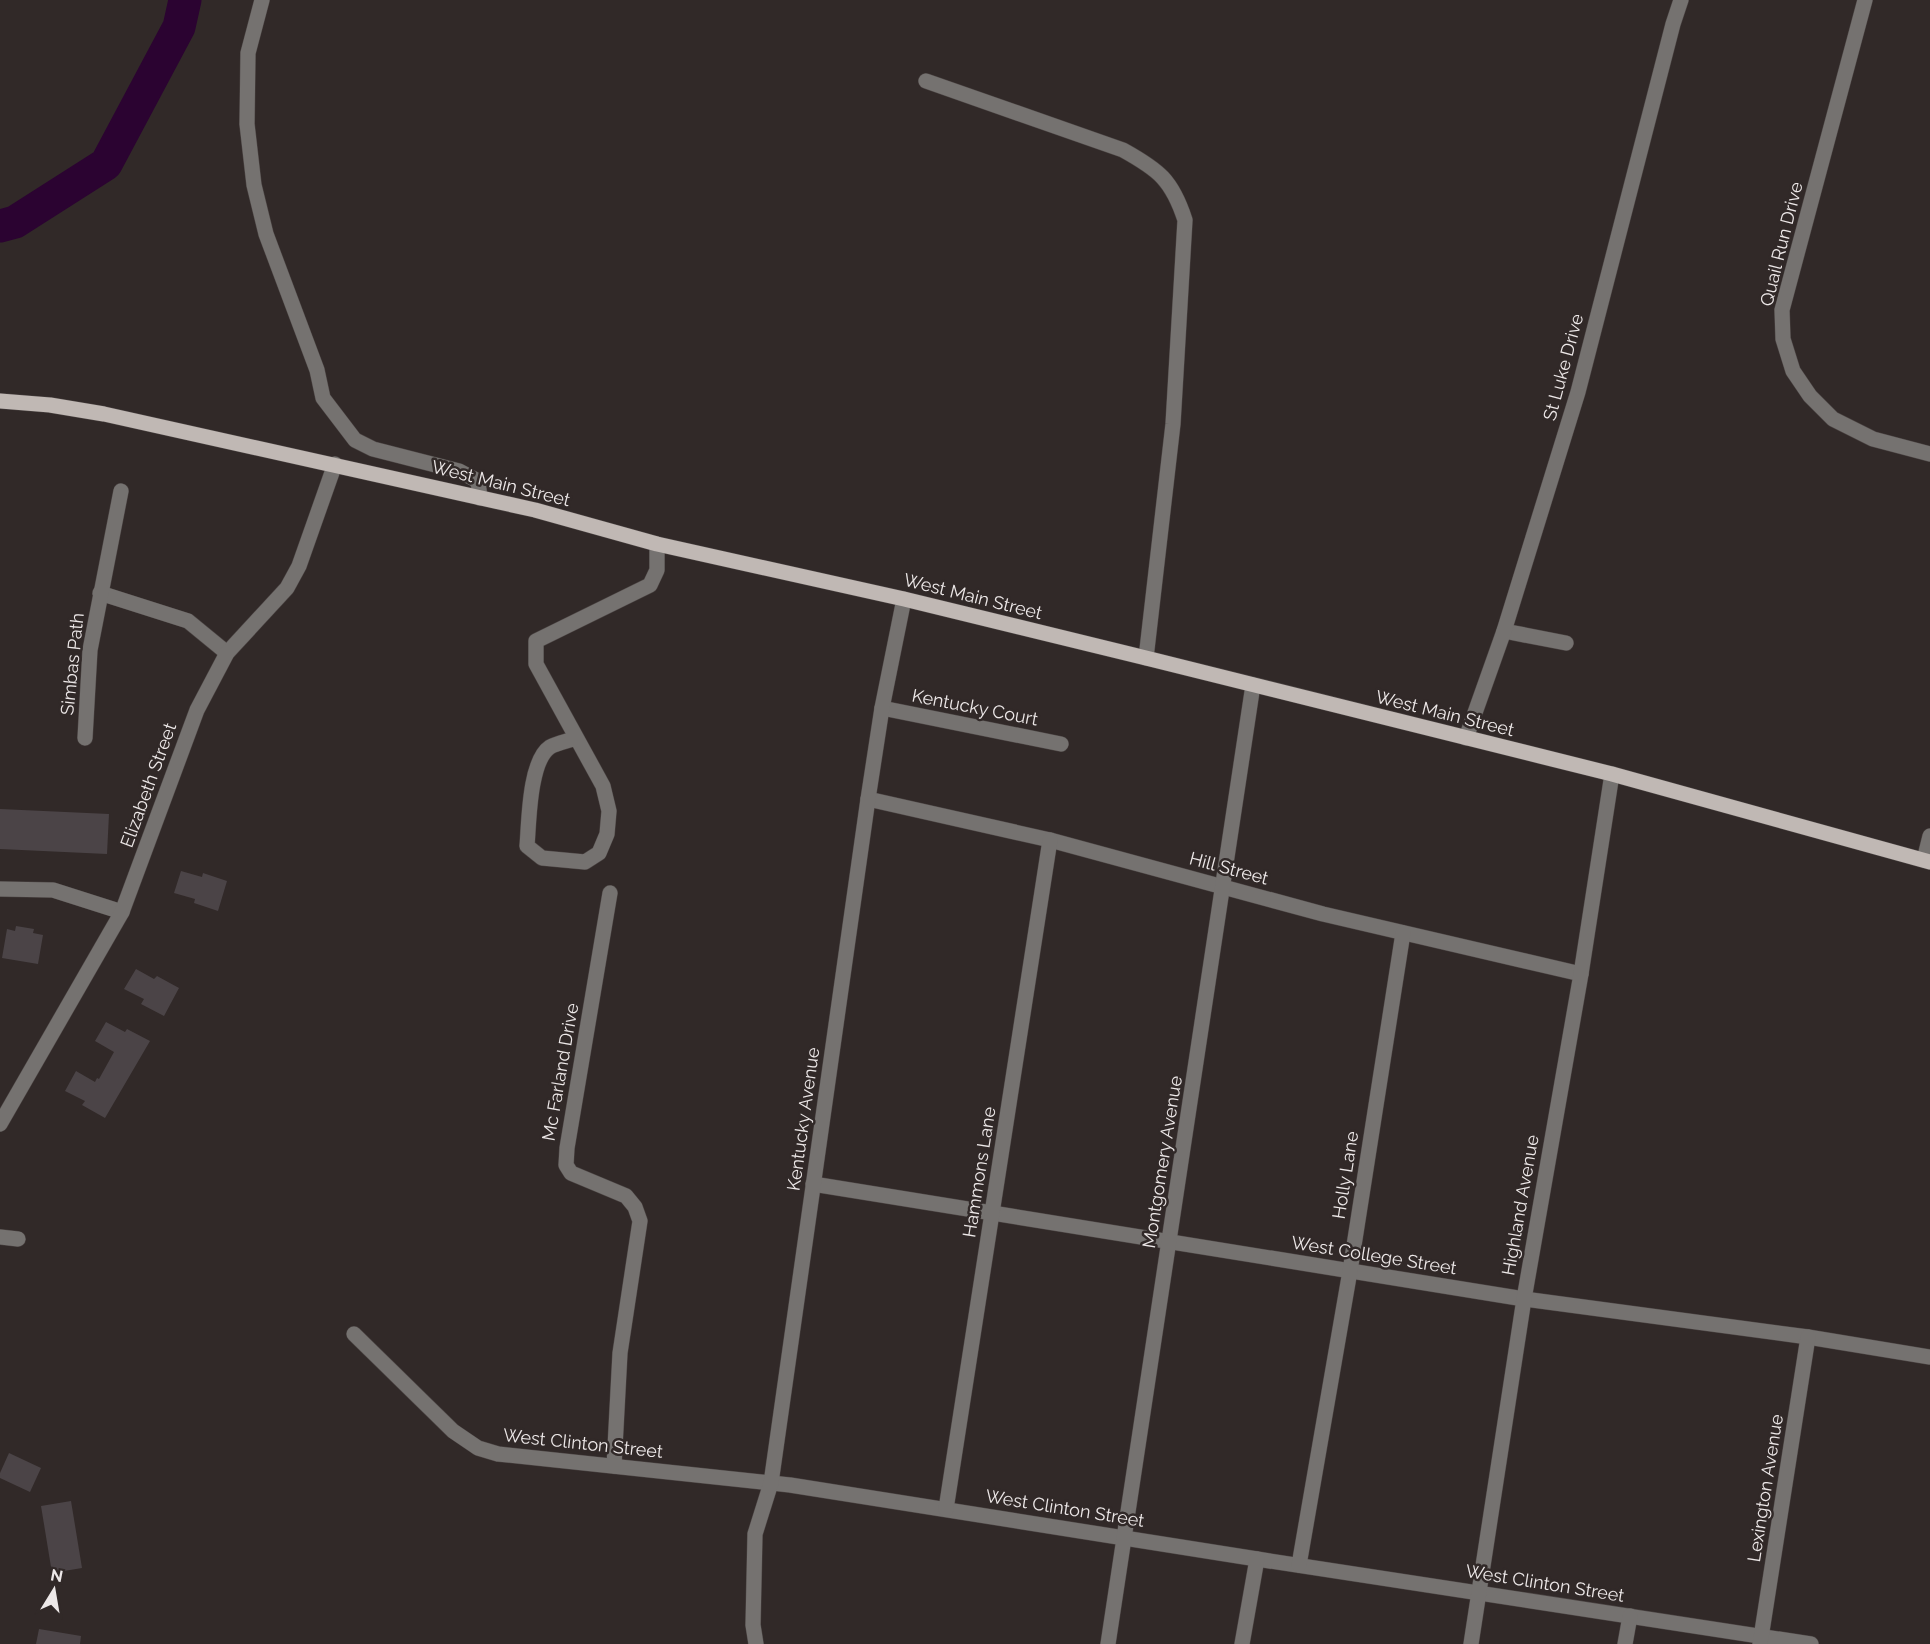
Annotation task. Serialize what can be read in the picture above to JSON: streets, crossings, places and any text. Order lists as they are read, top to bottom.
{
  "streets": {
    "main road": ["West Main Street"],
    "street": [
      "Quail Run Drive",
      "St Luke Drive",
      "Simbas Path",
      "Kentucky Court",
      "Elizabeth Street",
      "Hill Street",
      "Mc Farland Drive",
      "Kentucky Avenue",
      "Montgomery Avenue",
      "Hammons Lane",
      "Holly Lane",
      "Highland Avenue",
      "West College Street",
      "West Clinton Street",
      "Lexington Avenue"
    ]
  },
  "crossings": [
    ["St Luke Drive", "West Main Street"],
    ["West Main Street", "Elizabeth Street"],
    ["West Main Street", "Kentucky Avenue"],
    ["West Main Street", "Montgomery Avenue"],
    ["West Main Street", "Highland Avenue"],
    ["Simbas Path", "Elizabeth Street"],
    ["Kentucky Court", "Kentucky Avenue"],
    ["Hill Street", "Kentucky Avenue"],
    ["Hill Street", "Montgomery Avenue"],
    ["Hill Street", "Hammons Lane"],
    ["Hill Street", "Holly Lane"],
    ["Hill Street", "Highland Avenue"],
    ["Mc Farland Drive", "West Clinton Street"],
    ["Kentucky Avenue", "West College Street"],
    ["Kentucky Avenue", "West Clinton Street"],
    ["Montgomery Avenue", "West College Street"],
    ["Montgomery Avenue", "West Clinton Street"],
    ["Hammons Lane", "West College Street"],
    ["Hammons Lane", "West Clinton Street"],
    ["Holly Lane", "West College Street"],
    ["Holly Lane", "West Clinton Street"],
    ["Highland Avenue", "West College Street"],
    ["Highland Avenue", "West Clinton Street"],
    ["West College Street", "Lexington Avenue"],
    ["West Clinton Street", "Lexington Avenue"]
  ],
  "north": "top"
}
